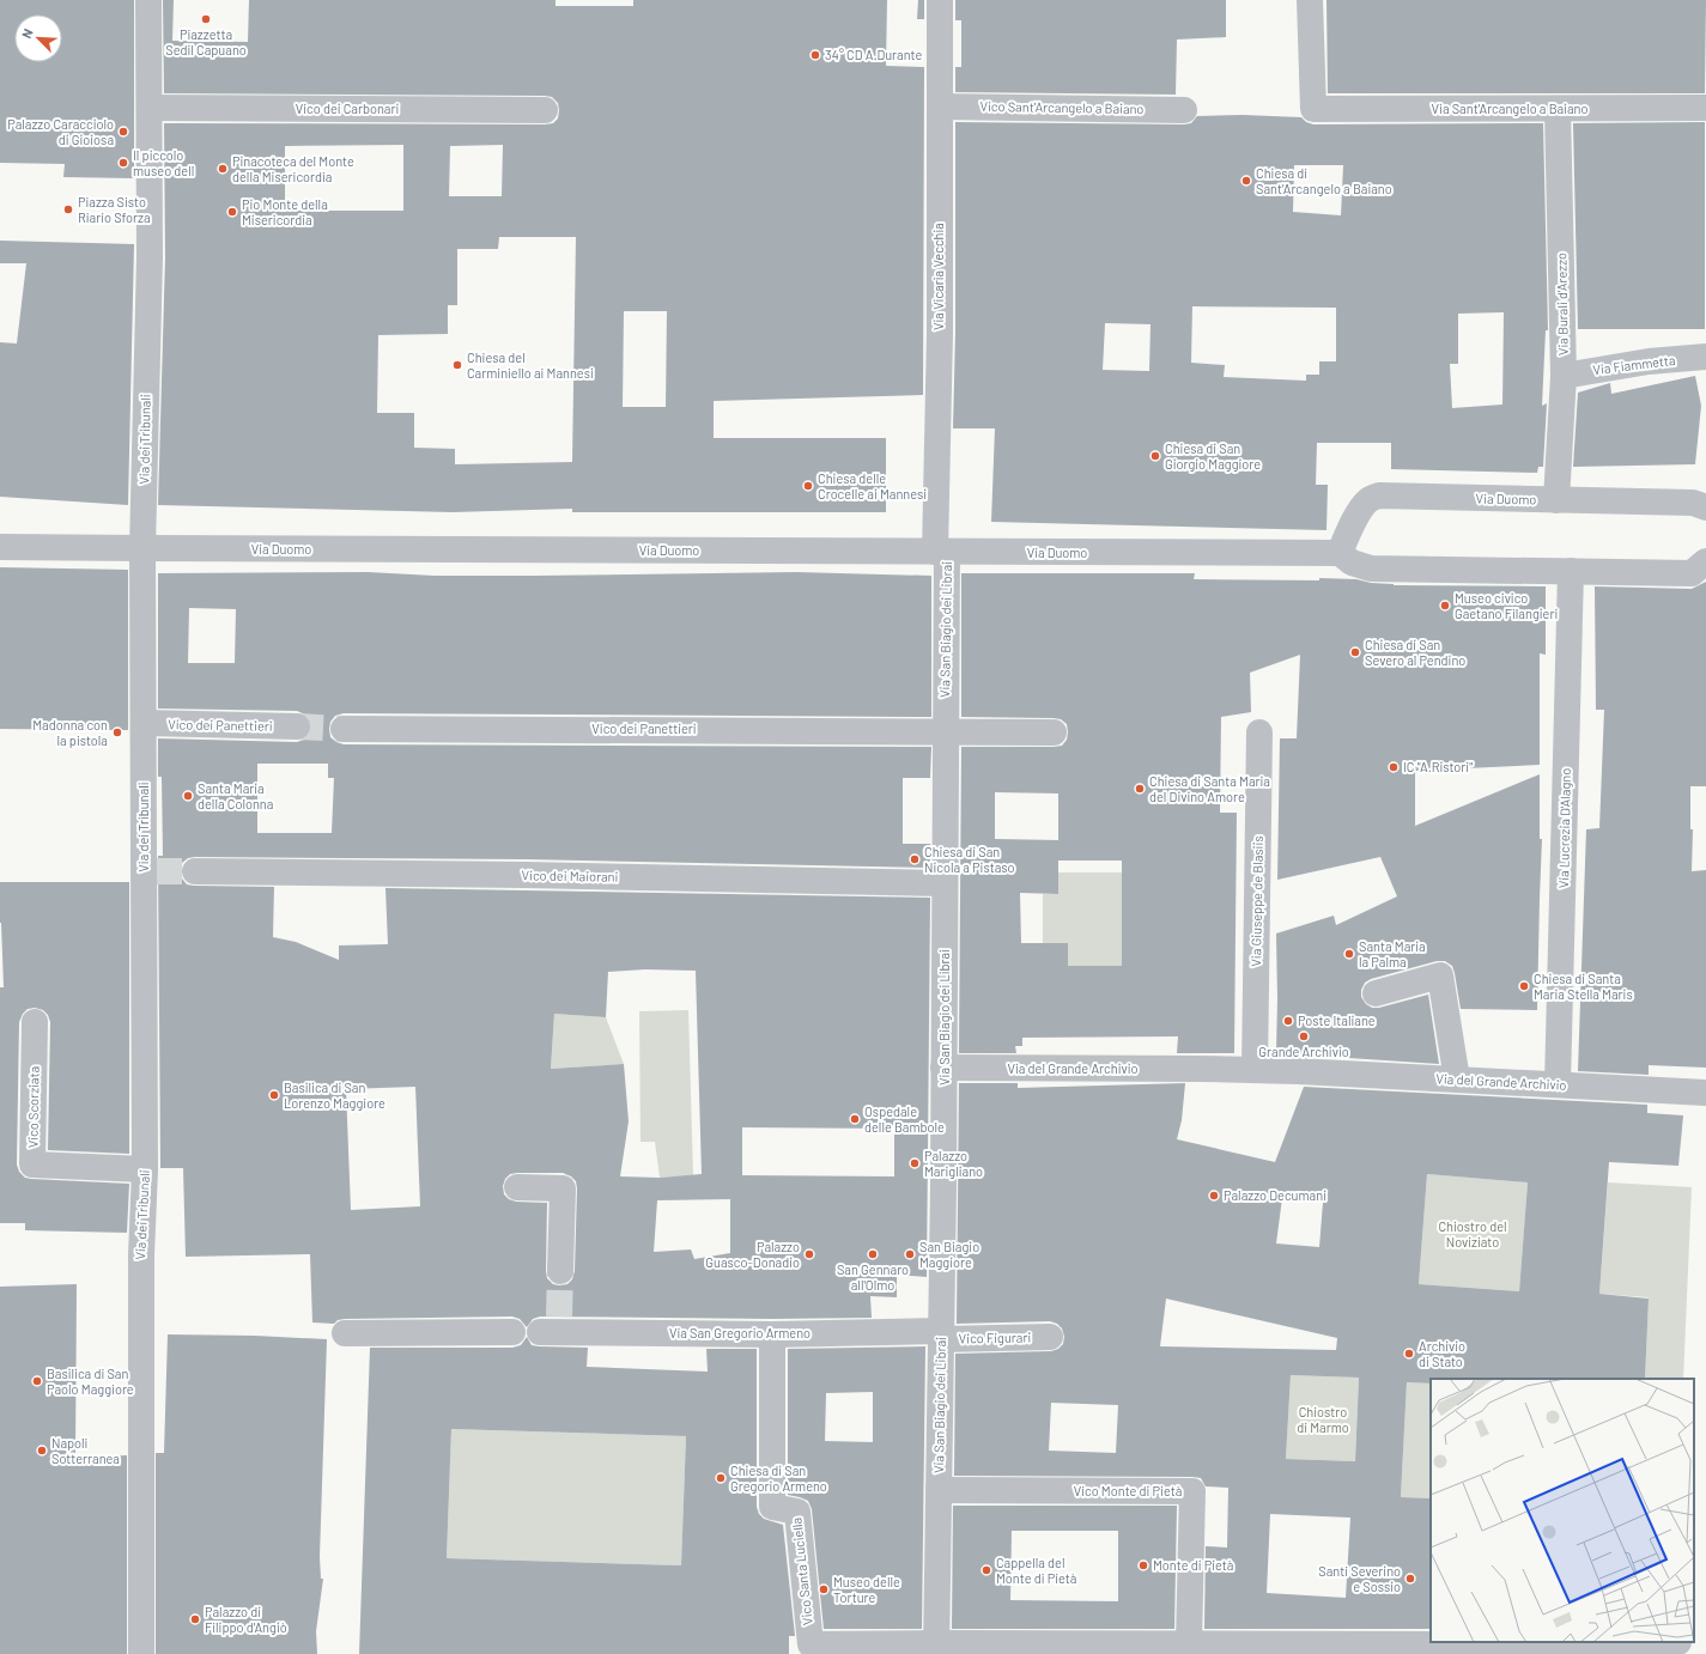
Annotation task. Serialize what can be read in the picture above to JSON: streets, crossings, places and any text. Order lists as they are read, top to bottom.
{
  "streets": {
    "street": [
      "Vico Sant'Arcangelo a Baiano",
      "Vico dei Carbonari",
      "Via Sant'Arcangelo a Baiano",
      "Via Vicaria Vecchia",
      "Via Burali d'Arezzo",
      "Via Fiammetta",
      "Via dei Tribunali",
      "Via Duomo",
      "Via San Biagio dei Librai",
      "Vico dei Panettieri",
      "Via Lucrezia D'Alagno",
      "Vico dei Maiorani",
      "Via Giuseppe de Blasiis",
      "Via del Grande Archivio",
      "Vico Scorziata",
      "Via San Gregorio Armeno",
      "Vico Figurari",
      "Vico Monte di Pietà",
      "Vico Santa Luciella"
    ]
  },
  "crossings": [
    ["Vico Sant'Arcangelo a Baiano", "Via Vicaria Vecchia"],
    ["Vico dei Carbonari", "Via dei Tribunali"],
    ["Via Sant'Arcangelo a Baiano", "Via Burali d'Arezzo"],
    ["Via Vicaria Vecchia", "Via Duomo"],
    ["Via Vicaria Vecchia", "Via San Biagio dei Librai"],
    ["Via Burali d'Arezzo", "Via Fiammetta"],
    ["Via Burali d'Arezzo", "Via Duomo"],
    ["Via dei Tribunali", "Via Duomo"],
    ["Via dei Tribunali", "Vico dei Panettieri"],
    ["Via dei Tribunali", "Vico Scorziata"],
    ["Via Duomo", "Via San Biagio dei Librai"],
    ["Via San Biagio dei Librai", "Vico dei Panettieri"],
    ["Via San Biagio dei Librai", "Vico dei Maiorani"],
    ["Via San Biagio dei Librai", "Via del Grande Archivio"],
    ["Via San Biagio dei Librai", "Via San Gregorio Armeno"],
    ["Via San Biagio dei Librai", "Vico Figurari"],
    ["Via San Biagio dei Librai", "Vico Monte di Pietà"],
    ["Via San Biagio dei Librai", "Vico Santa Luciella"],
    ["Via Lucrezia D'Alagno", "Via del Grande Archivio"],
    ["Via Giuseppe de Blasiis", "Via del Grande Archivio"],
    ["Via San Gregorio Armeno", "Vico Figurari"],
    ["Via San Gregorio Armeno", "Vico Santa Luciella"]
  ],
  "parks": ["Chiostro del Noviziato", "Chiostro di Marmo"],
  "places": [
    "Piazzetta Sedil Capuano",
    "34° CD A.Durante",
    "Palazzo Caracciolo di Gioiosa",
    "Il piccolo museo dell",
    "Pinacoteca del Monte della Misericordia",
    "Chiesa di Sant'Arcangelo a Baiano",
    "Piazza Sisto Riario Sforza",
    "Pio Monte della Misericordia",
    "Chiesa del Carminiello ai Mannesi",
    "Chiesa di San Giorgio Maggiore",
    "Chiesa delle Crocelle ai Mannesi",
    "Museo civico Gaetano Filangieri",
    "Chiesa di San Severo al Pendino",
    "Madonna con la pistola",
    "IC \"A.Ristori\"",
    "Chiesa di Santa Maria del Divino Amore",
    "Santa Maria della Colonna",
    "Chiesa di San Nicola a Pistaso",
    "Santa Maria la Palma",
    "Chiesa di Santa Maria Stella Maris",
    "Poste Italiane",
    "Grande Archivio",
    "Basilica di San Lorenzo Maggiore",
    "Ospedale delle Bambole",
    "Palazzo Marigliano",
    "Palazzo Decumani",
    "Palazzo Guasco-Donadio",
    "San Gennaro all'Olmo",
    "San Biagio Maggiore",
    "Archivio di Stato",
    "Basilica di San Paolo Maggiore",
    "Napoli Sotterranea",
    "Chiesa di San Gregorio Armeno",
    "Monte di Pietà",
    "Cappella del Monte di Pietà",
    "Santi Severino e Sossio",
    "Museo delle Torture",
    "Palazzo di Filippo d'Angiò"
  ],
  "north": "top left"
}
